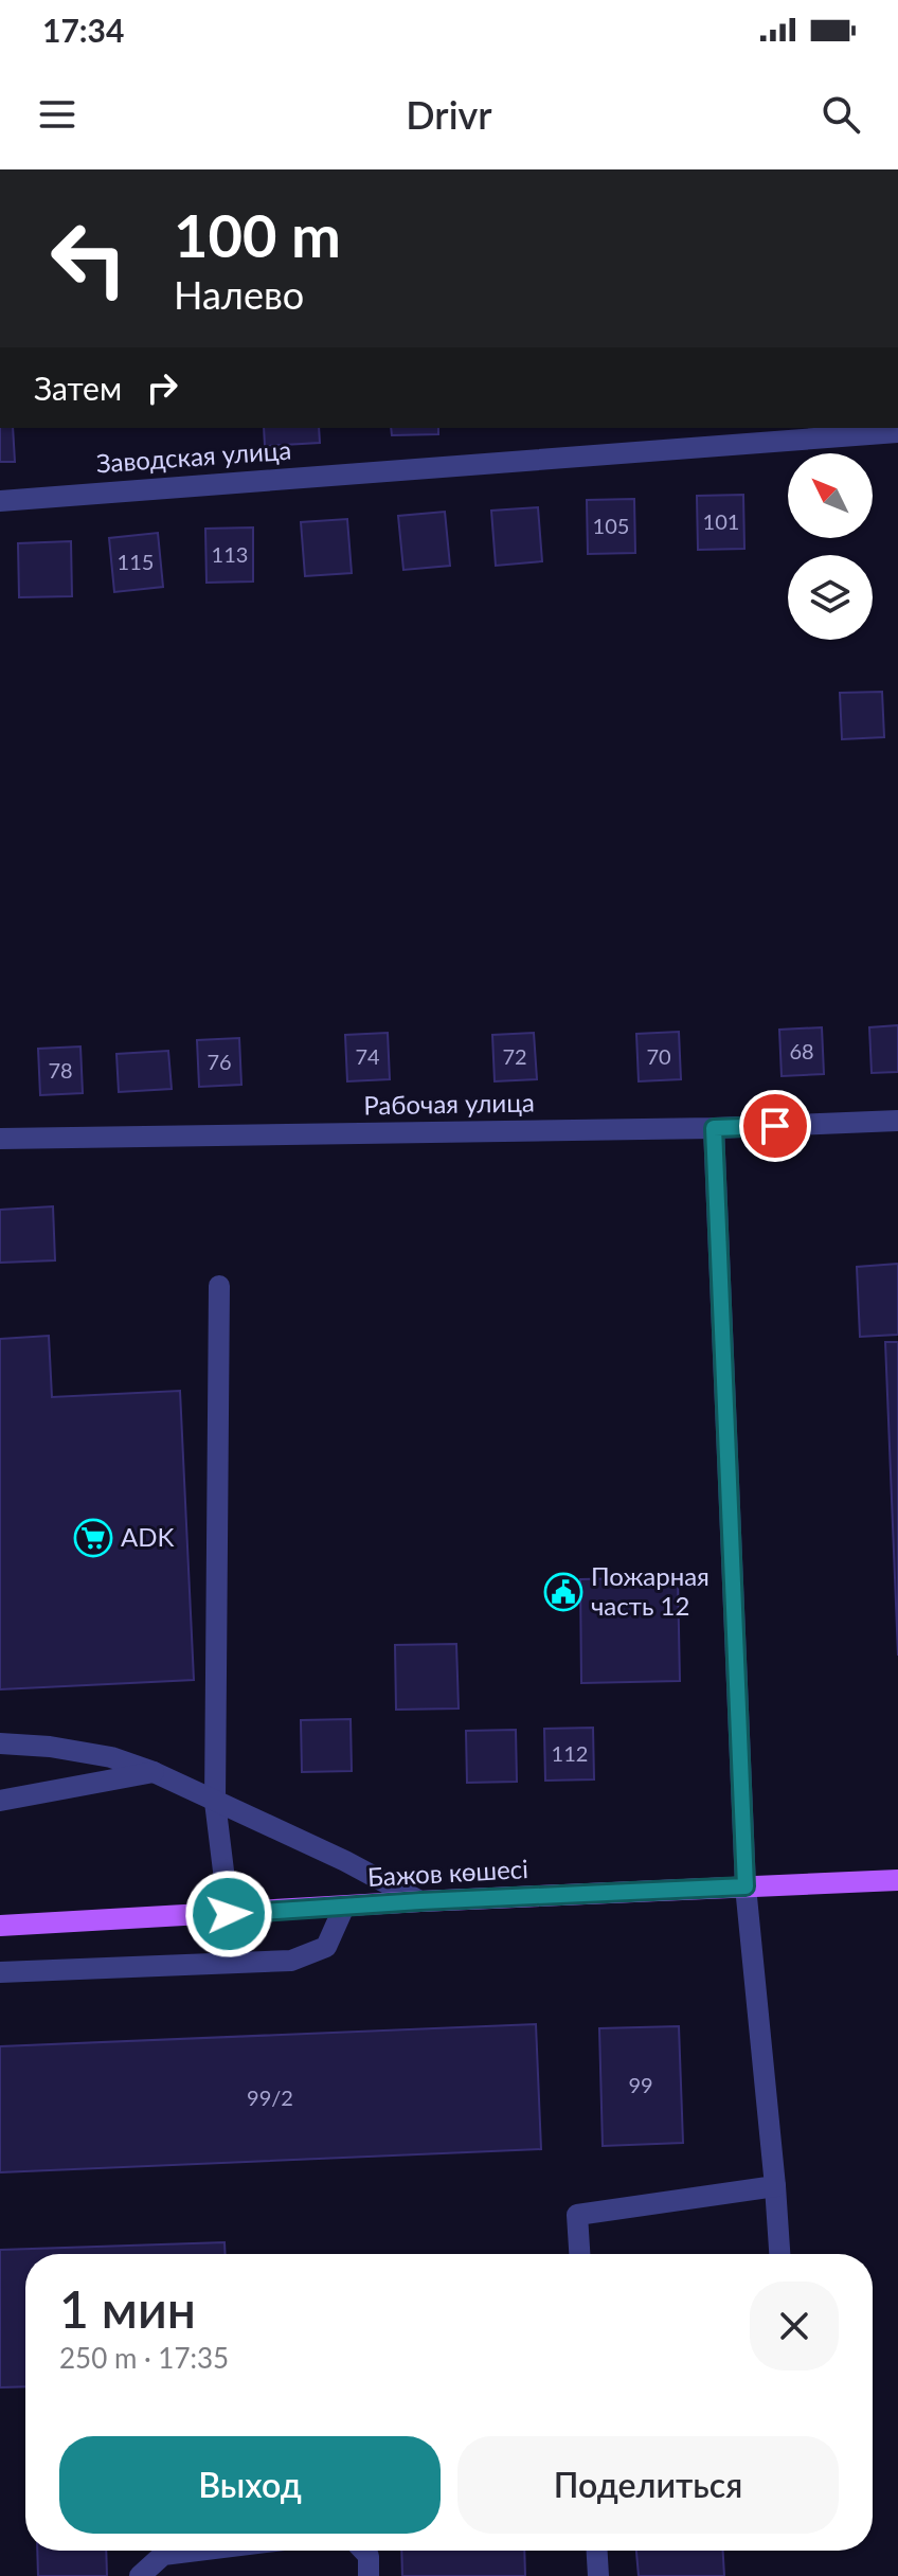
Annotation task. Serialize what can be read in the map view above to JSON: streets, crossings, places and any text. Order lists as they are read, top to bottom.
{
  "streets": {
    "main road": ["Бажов көшесі"],
    "street": ["Заводская улица", "Рабочая улица"]
  },
  "places": {
    "supermarket": ["ADK"],
    "public building": ["Пожарная часть 12"]
  },
  "house_numbers": [
    "101",
    "105",
    "113",
    "115",
    "68",
    "74",
    "72",
    "70",
    "76",
    "78",
    "112",
    "99",
    "99/2"
  ],
  "north": "top left",
  "page": {
    "status": "17:34",
    "header": "Drivr",
    "turn": ["100 m", "Налево"],
    "then": "Затем",
    "heading": ["1 мин", "250 m · 17:35"],
    "buttons": ["Выход", "Поделиться"]
  }
}
